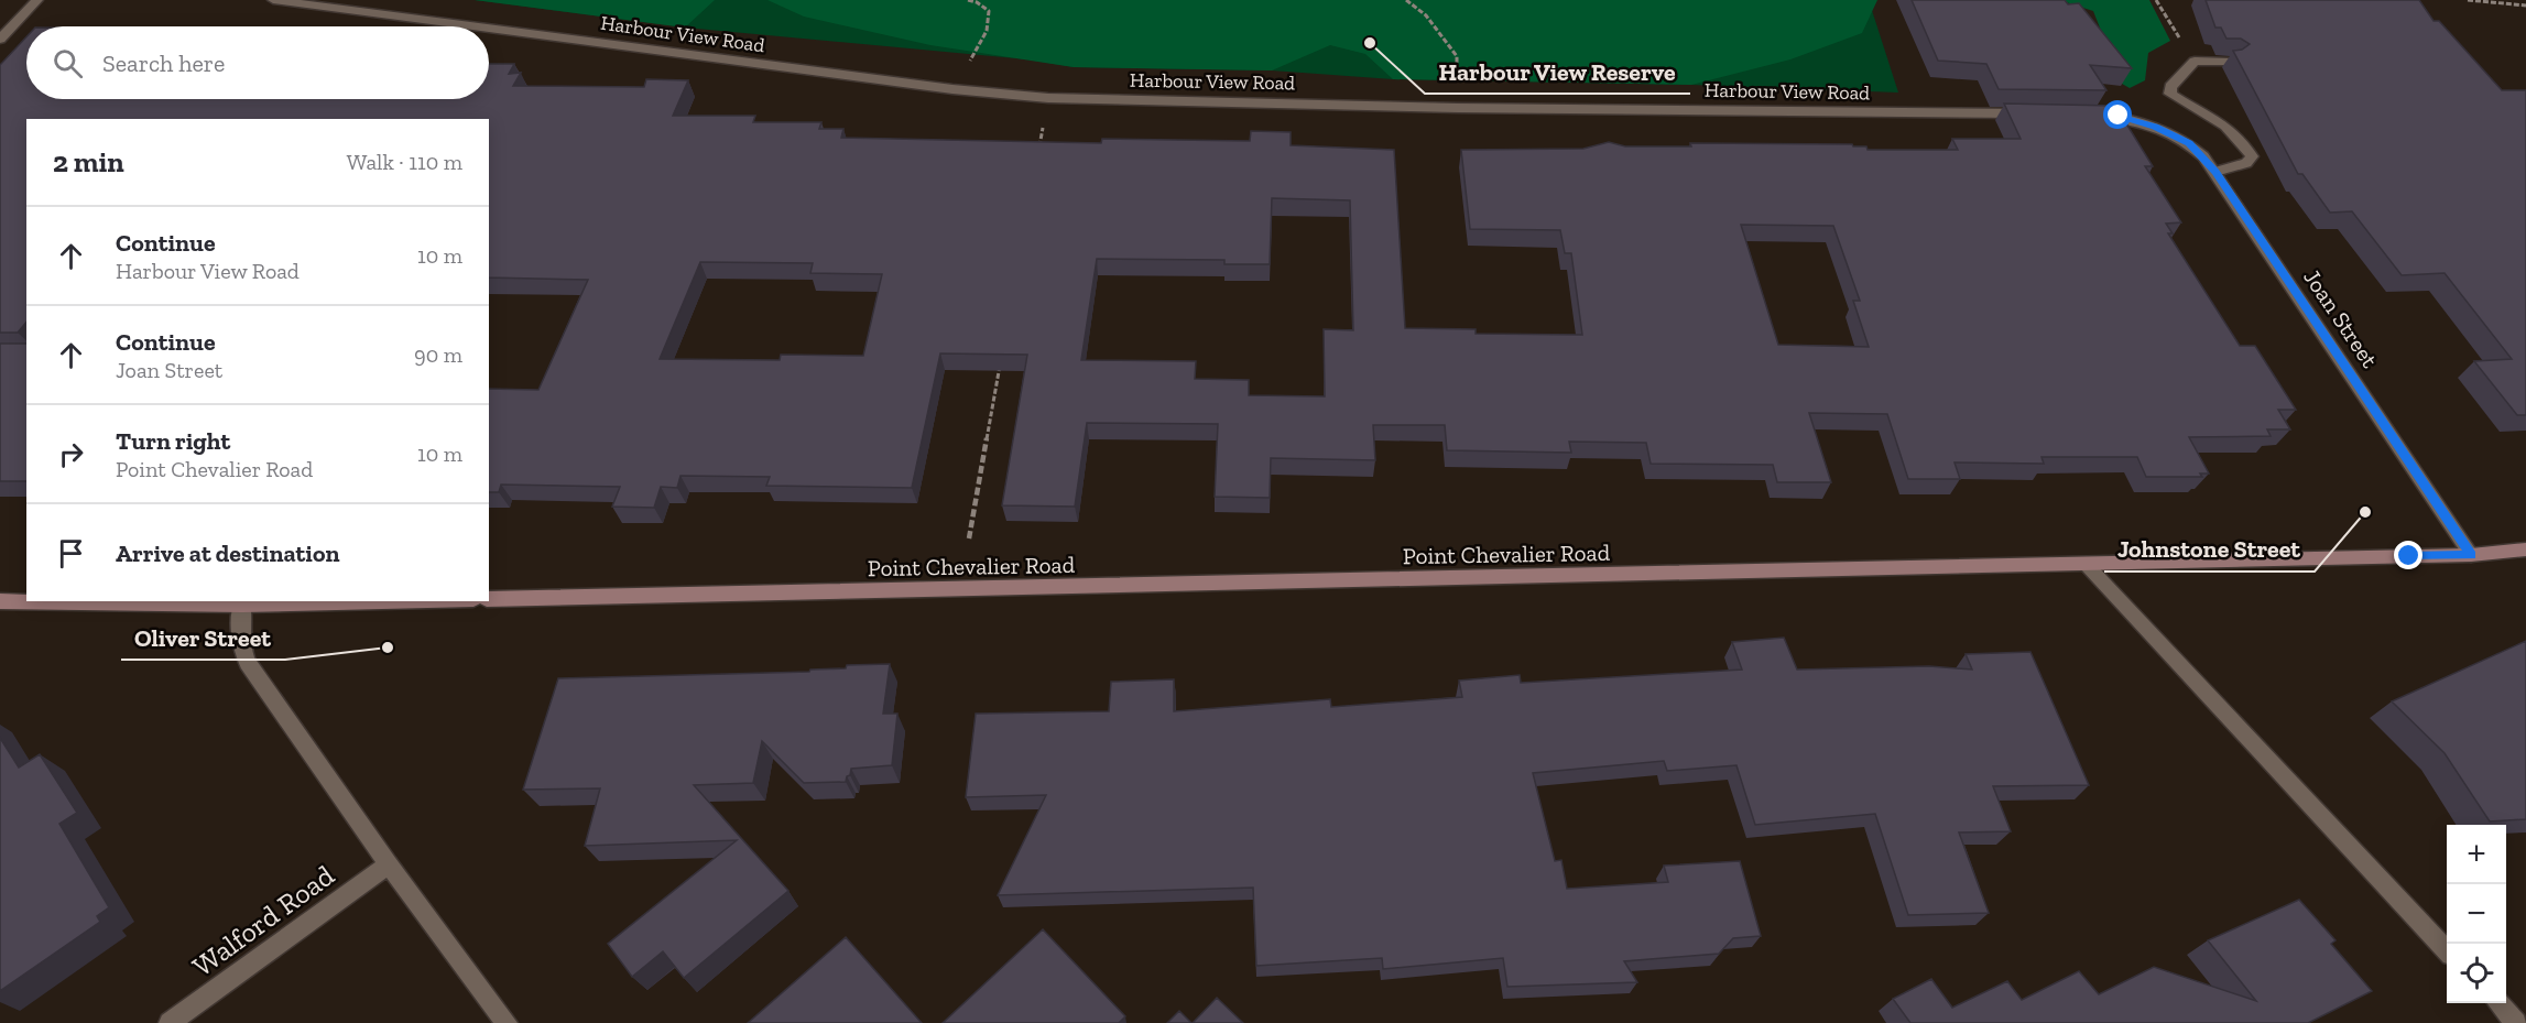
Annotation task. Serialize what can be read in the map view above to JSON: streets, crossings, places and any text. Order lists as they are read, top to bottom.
{
  "streets": {
    "main road": ["Point Chevalier Road"],
    "street": ["Harbour View Road", "Joan Street", "Walford Road"]
  },
  "crossings": [
    ["Joan Street", "Point Chevalier Road"]
  ],
  "places": ["Harbour View Reserve", "Johnstone Street", "Oliver Street"],
  "page": {
    "search": "Search here",
    "heading": ["2 min", "Walk · 110 m"],
    "list": [
      ["Continue", "Harbour View Road", "10 m"],
      ["Continue", "Joan Street", "90 m"],
      ["Turn right", "Point Chevalier Road", "10 m"],
      "Arrive at destination"
    ],
    "map_buttons": ["+", "−"]
  }
}
